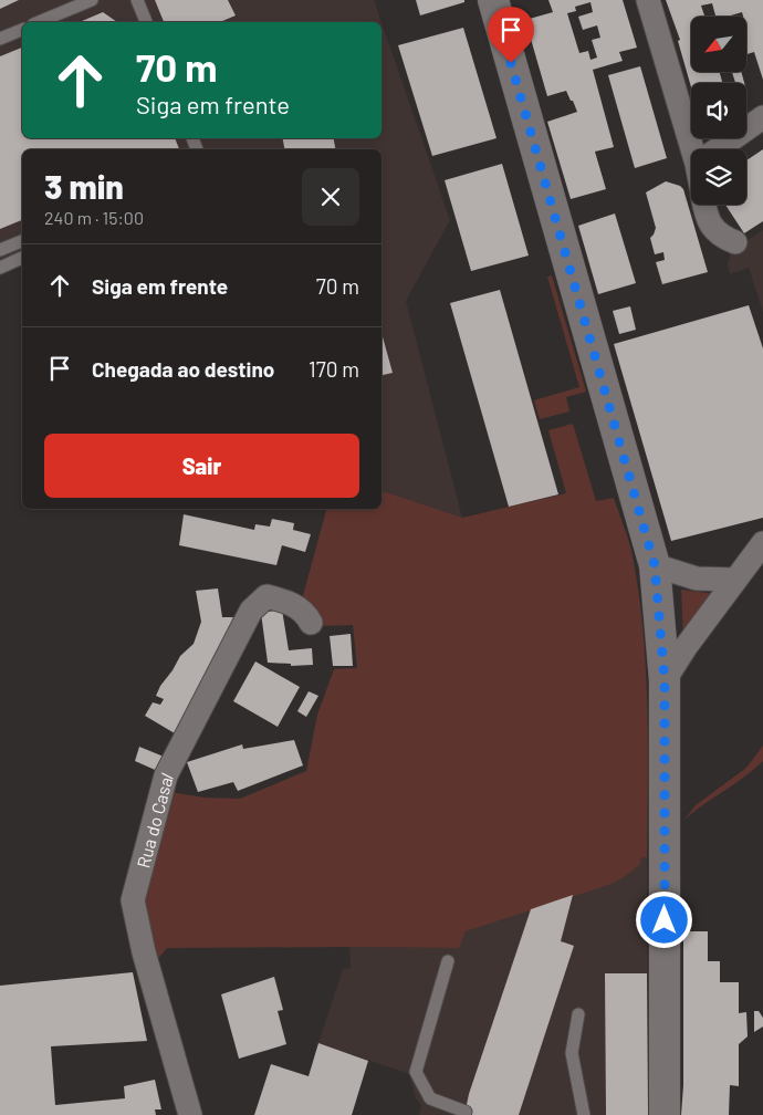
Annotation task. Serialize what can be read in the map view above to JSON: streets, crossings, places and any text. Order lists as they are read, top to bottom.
{
  "streets": {
    "street": ["Rua do Casal"]
  },
  "north": "bottom left",
  "page": {
    "turn": ["70 m", "Siga em frente"],
    "heading": ["3 min", "240 m · 15:00"],
    "list": [
      {
        "name": "Siga em frente",
        "value": "70 m"
      },
      {
        "name": "Chegada ao destino",
        "value": "170 m"
      }
    ],
    "buttons": "Sair"
  }
}
